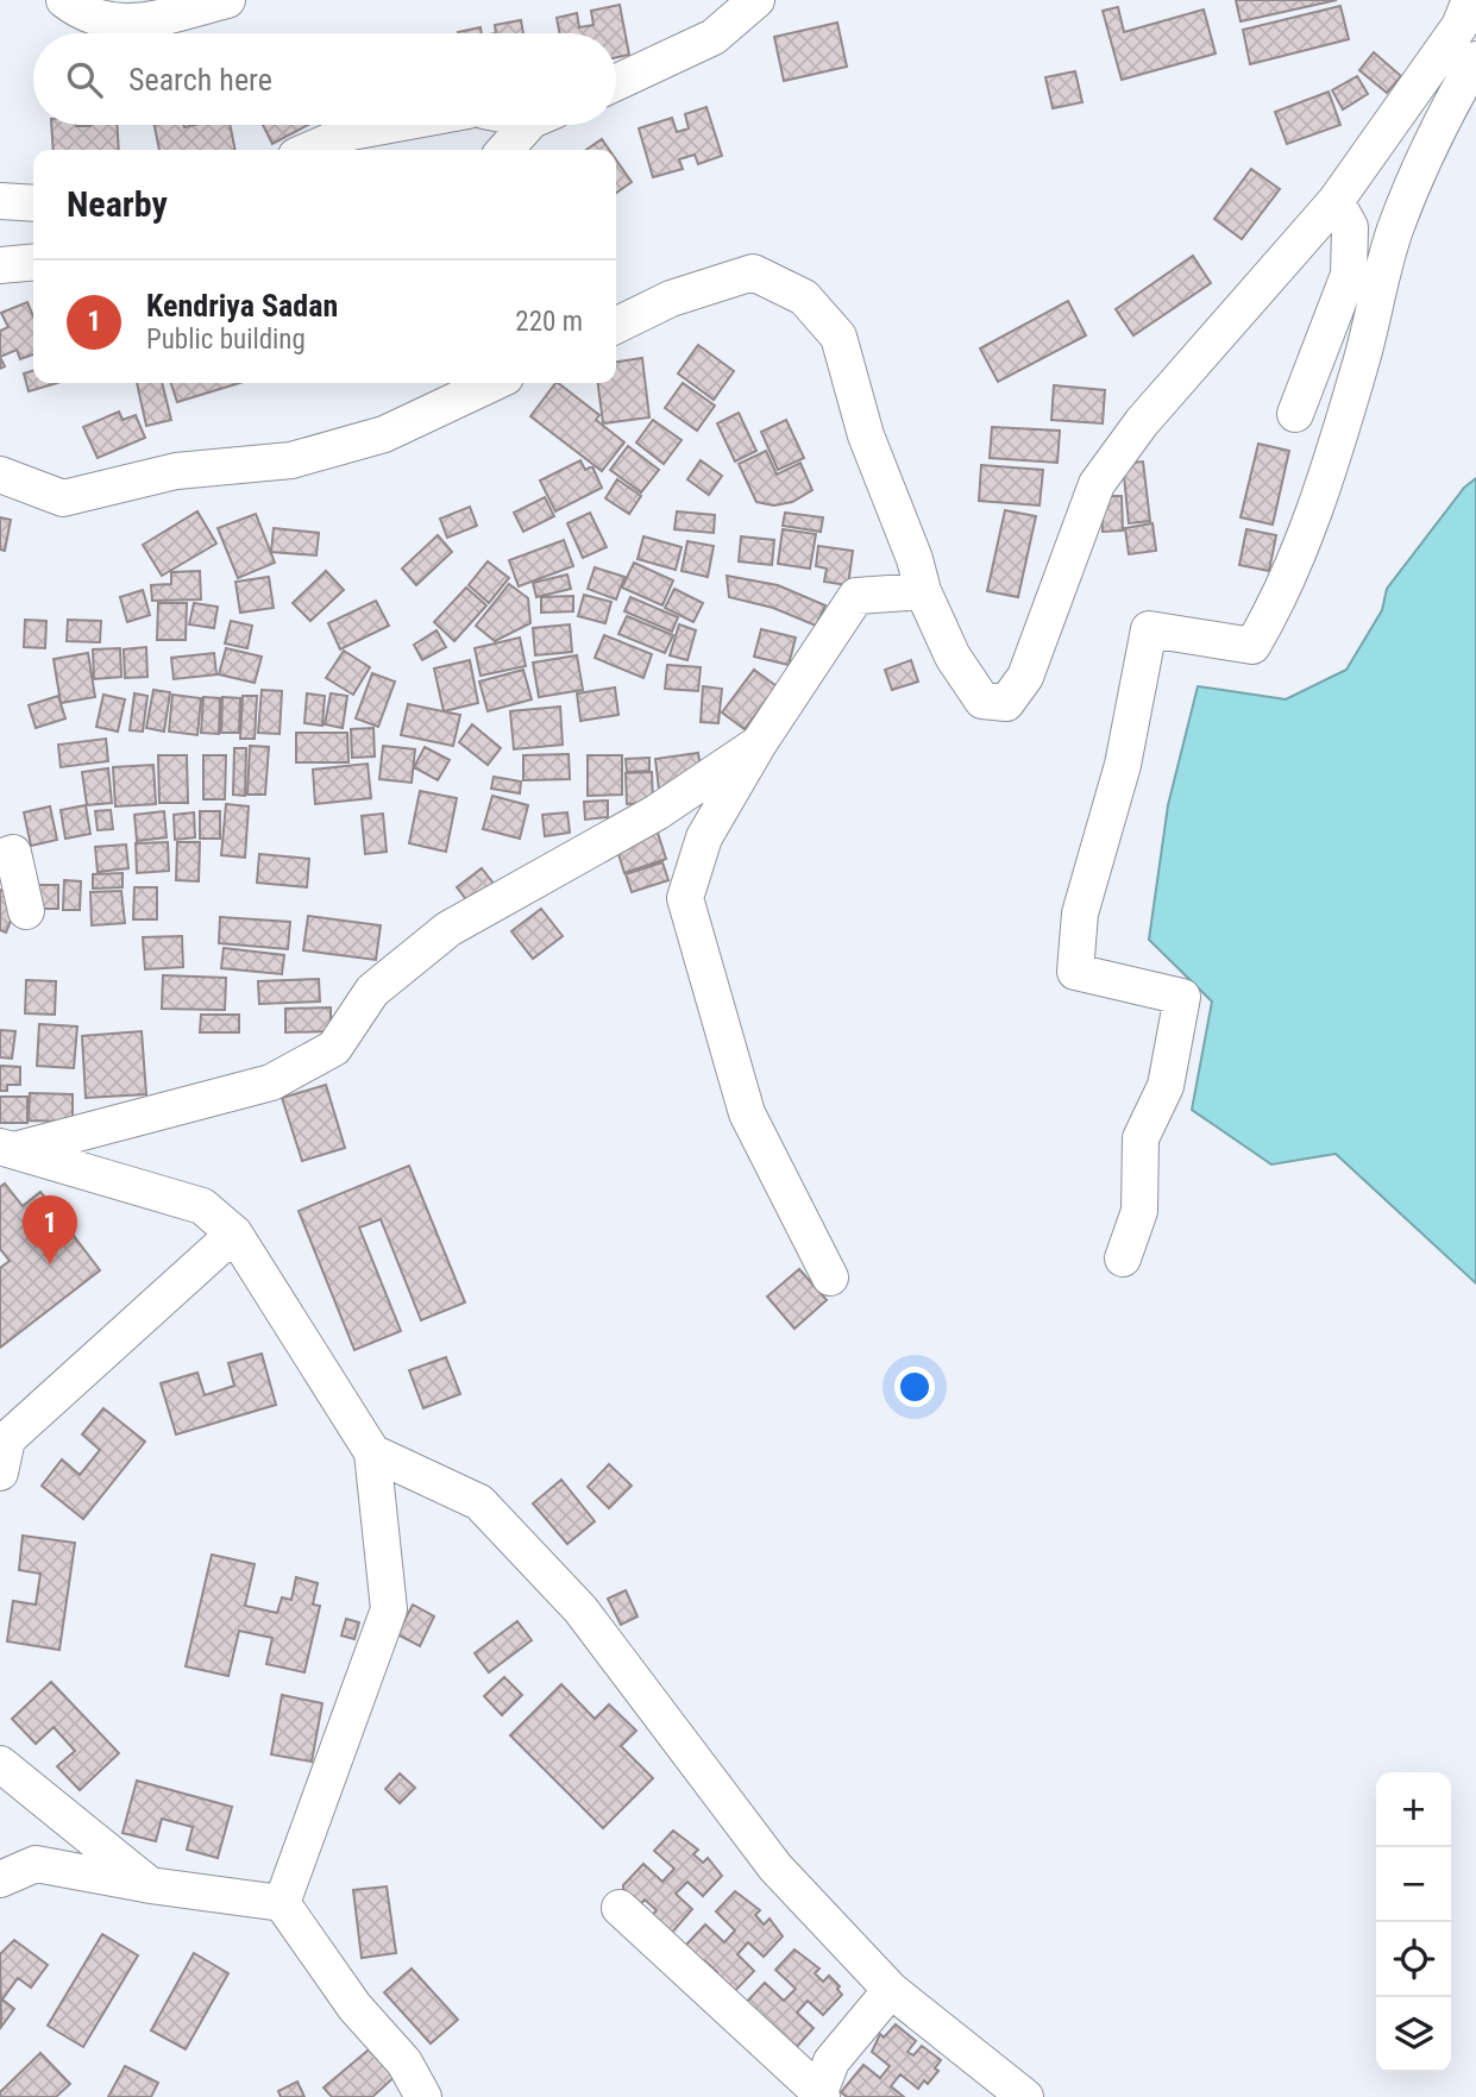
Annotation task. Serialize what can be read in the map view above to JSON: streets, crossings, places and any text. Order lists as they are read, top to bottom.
{
  "page": {
    "search": "Search here",
    "heading": "Nearby",
    "list": [
      {
        "mark": "1",
        "name": "Kendriya Sadan",
        "note": "Public building",
        "value": "220 m"
      }
    ],
    "pins": "1",
    "map_buttons": ["+", "−"]
  }
}
